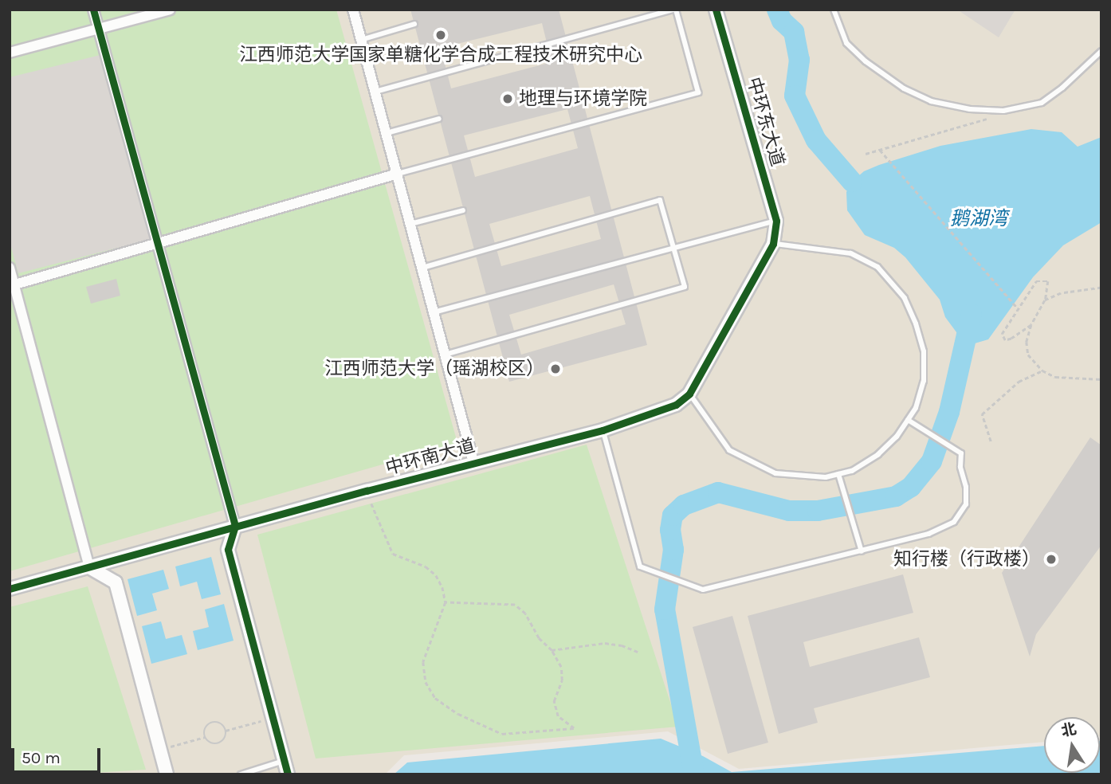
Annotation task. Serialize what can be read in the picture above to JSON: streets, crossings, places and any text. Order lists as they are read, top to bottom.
{
  "streets": {
    "street": ["中环东大道", "中环南大道"]
  },
  "crossings": [
    ["中环东大道", "中环南大道"]
  ],
  "water": ["鹅湖湾"],
  "places": [
    "江西师范大学国家单糖化学合成工程技术研究中心",
    "地理与环境学院",
    "江西师范大学（瑶湖校区）",
    "知行楼（行政楼）"
  ],
  "scale_bar": "50 m",
  "north": "top"
}
